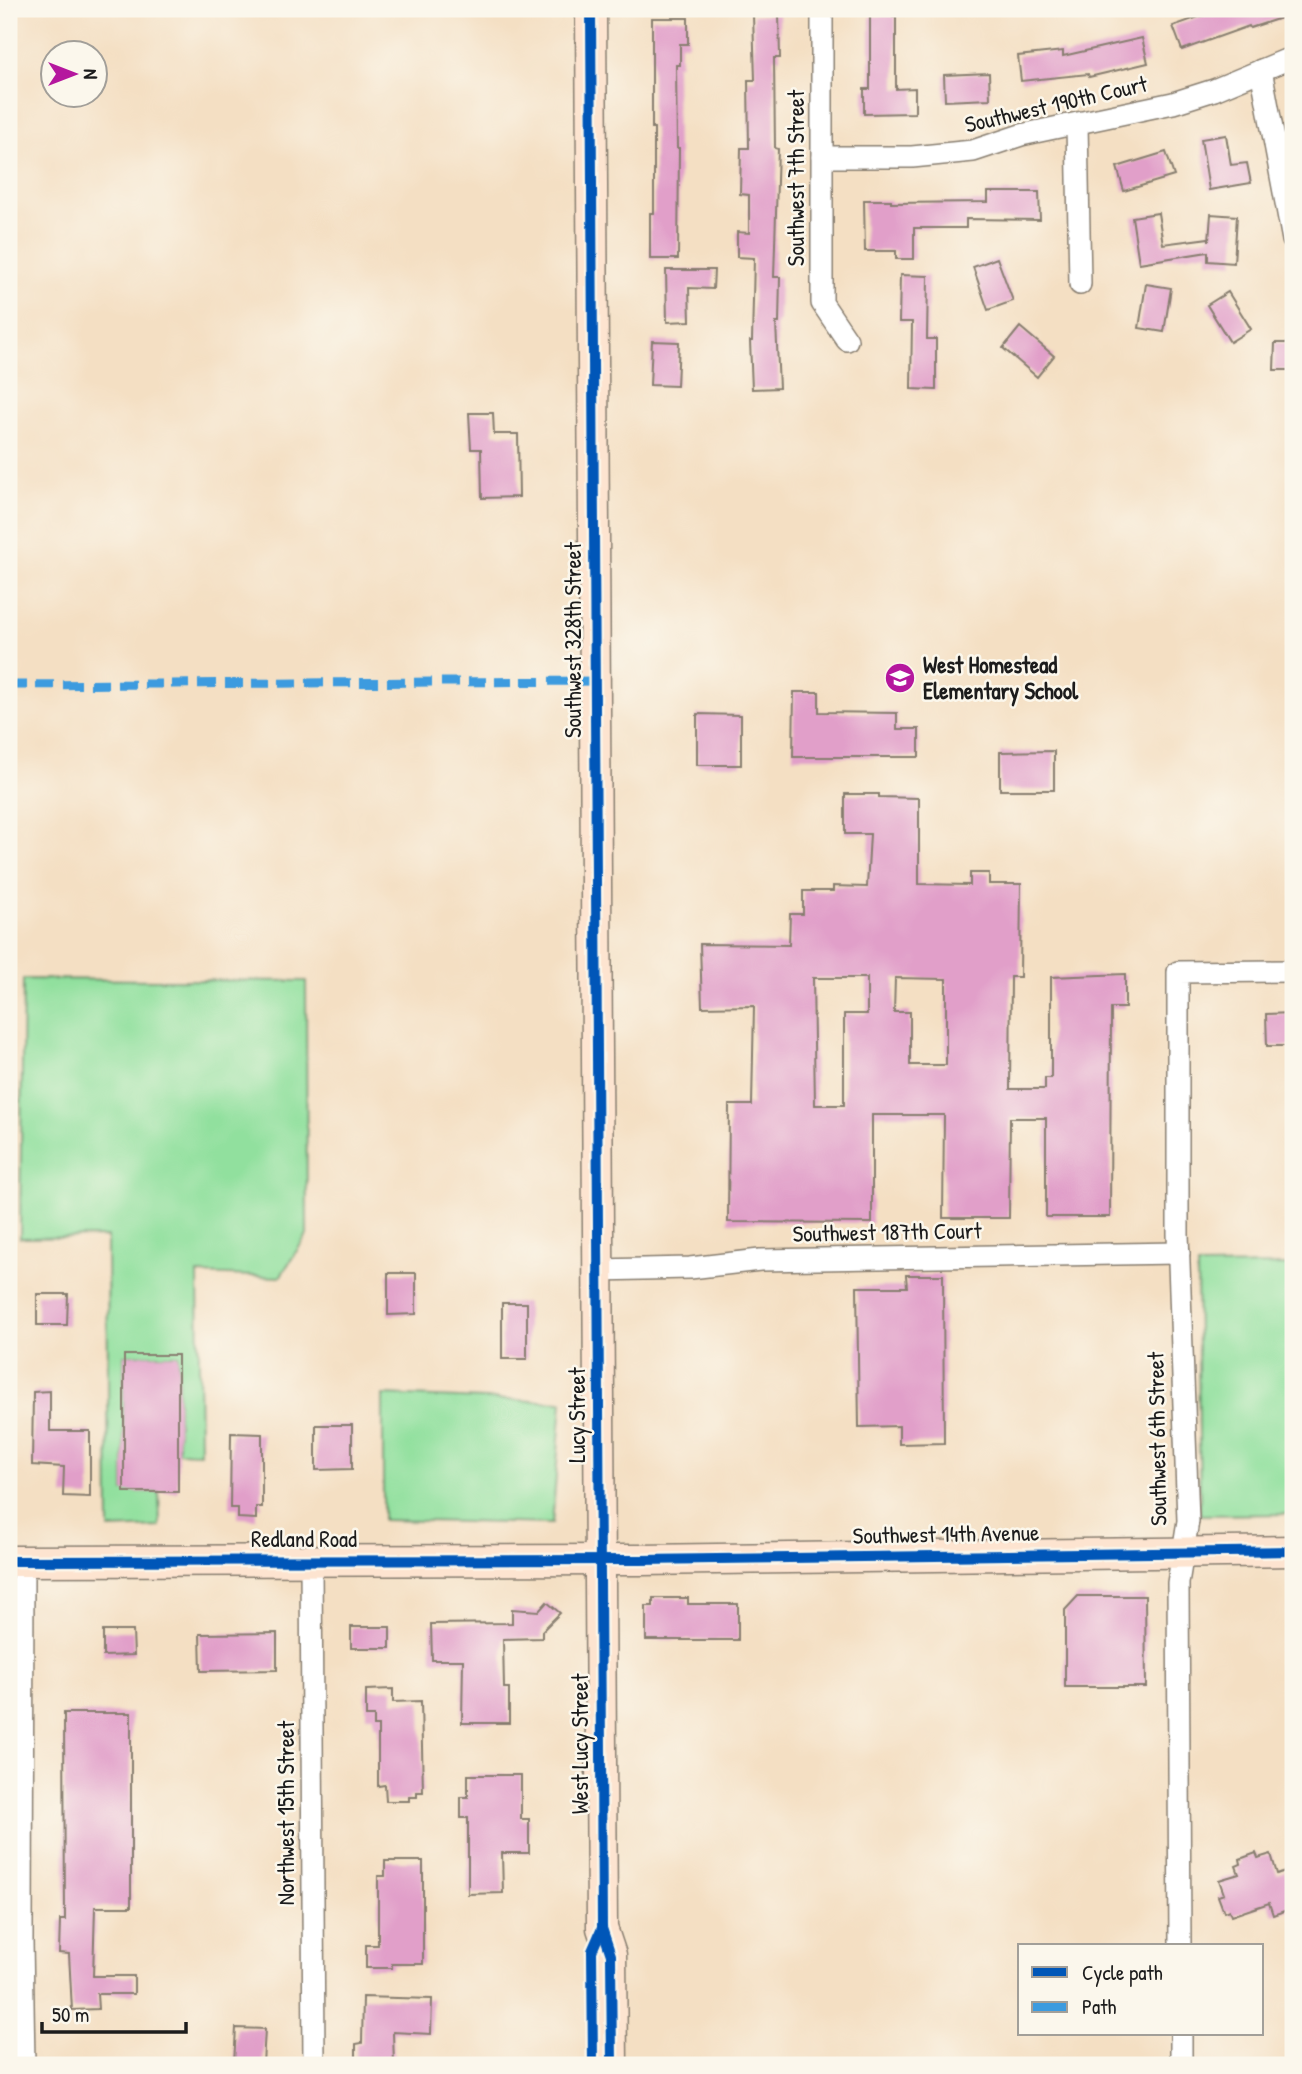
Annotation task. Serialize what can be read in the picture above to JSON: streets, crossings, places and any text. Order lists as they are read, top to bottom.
{
  "streets": {
    "street": [
      "Southwest 190th Court",
      "Southwest 7th Street",
      "Southwest 328th Street",
      "Southwest 187th Court",
      "Lucy Street",
      "Southwest 6th Street",
      "Southwest 14th Avenue",
      "Redland Road",
      "West Lucy Street",
      "Northwest 15th Street"
    ]
  },
  "crossings": [
    ["Southwest 190th Court", "Southwest 7th Street"],
    ["Southwest 328th Street", "Southwest 187th Court"],
    ["Southwest 328th Street", "Lucy Street"],
    ["Southwest 187th Court", "Lucy Street"],
    ["Southwest 187th Court", "Southwest 6th Street"],
    ["Lucy Street", "Southwest 14th Avenue"],
    ["Lucy Street", "Redland Road"],
    ["Lucy Street", "West Lucy Street"],
    ["Southwest 6th Street", "Southwest 14th Avenue"],
    ["Southwest 14th Avenue", "Redland Road"],
    ["Southwest 14th Avenue", "West Lucy Street"],
    ["Redland Road", "West Lucy Street"],
    ["Redland Road", "Northwest 15th Street"]
  ],
  "places": {
    "school or university": ["West Homestead Elementary School"]
  },
  "legend": ["Cycle path", "Path"],
  "scale_bar": "50 m",
  "north": "right"
}
